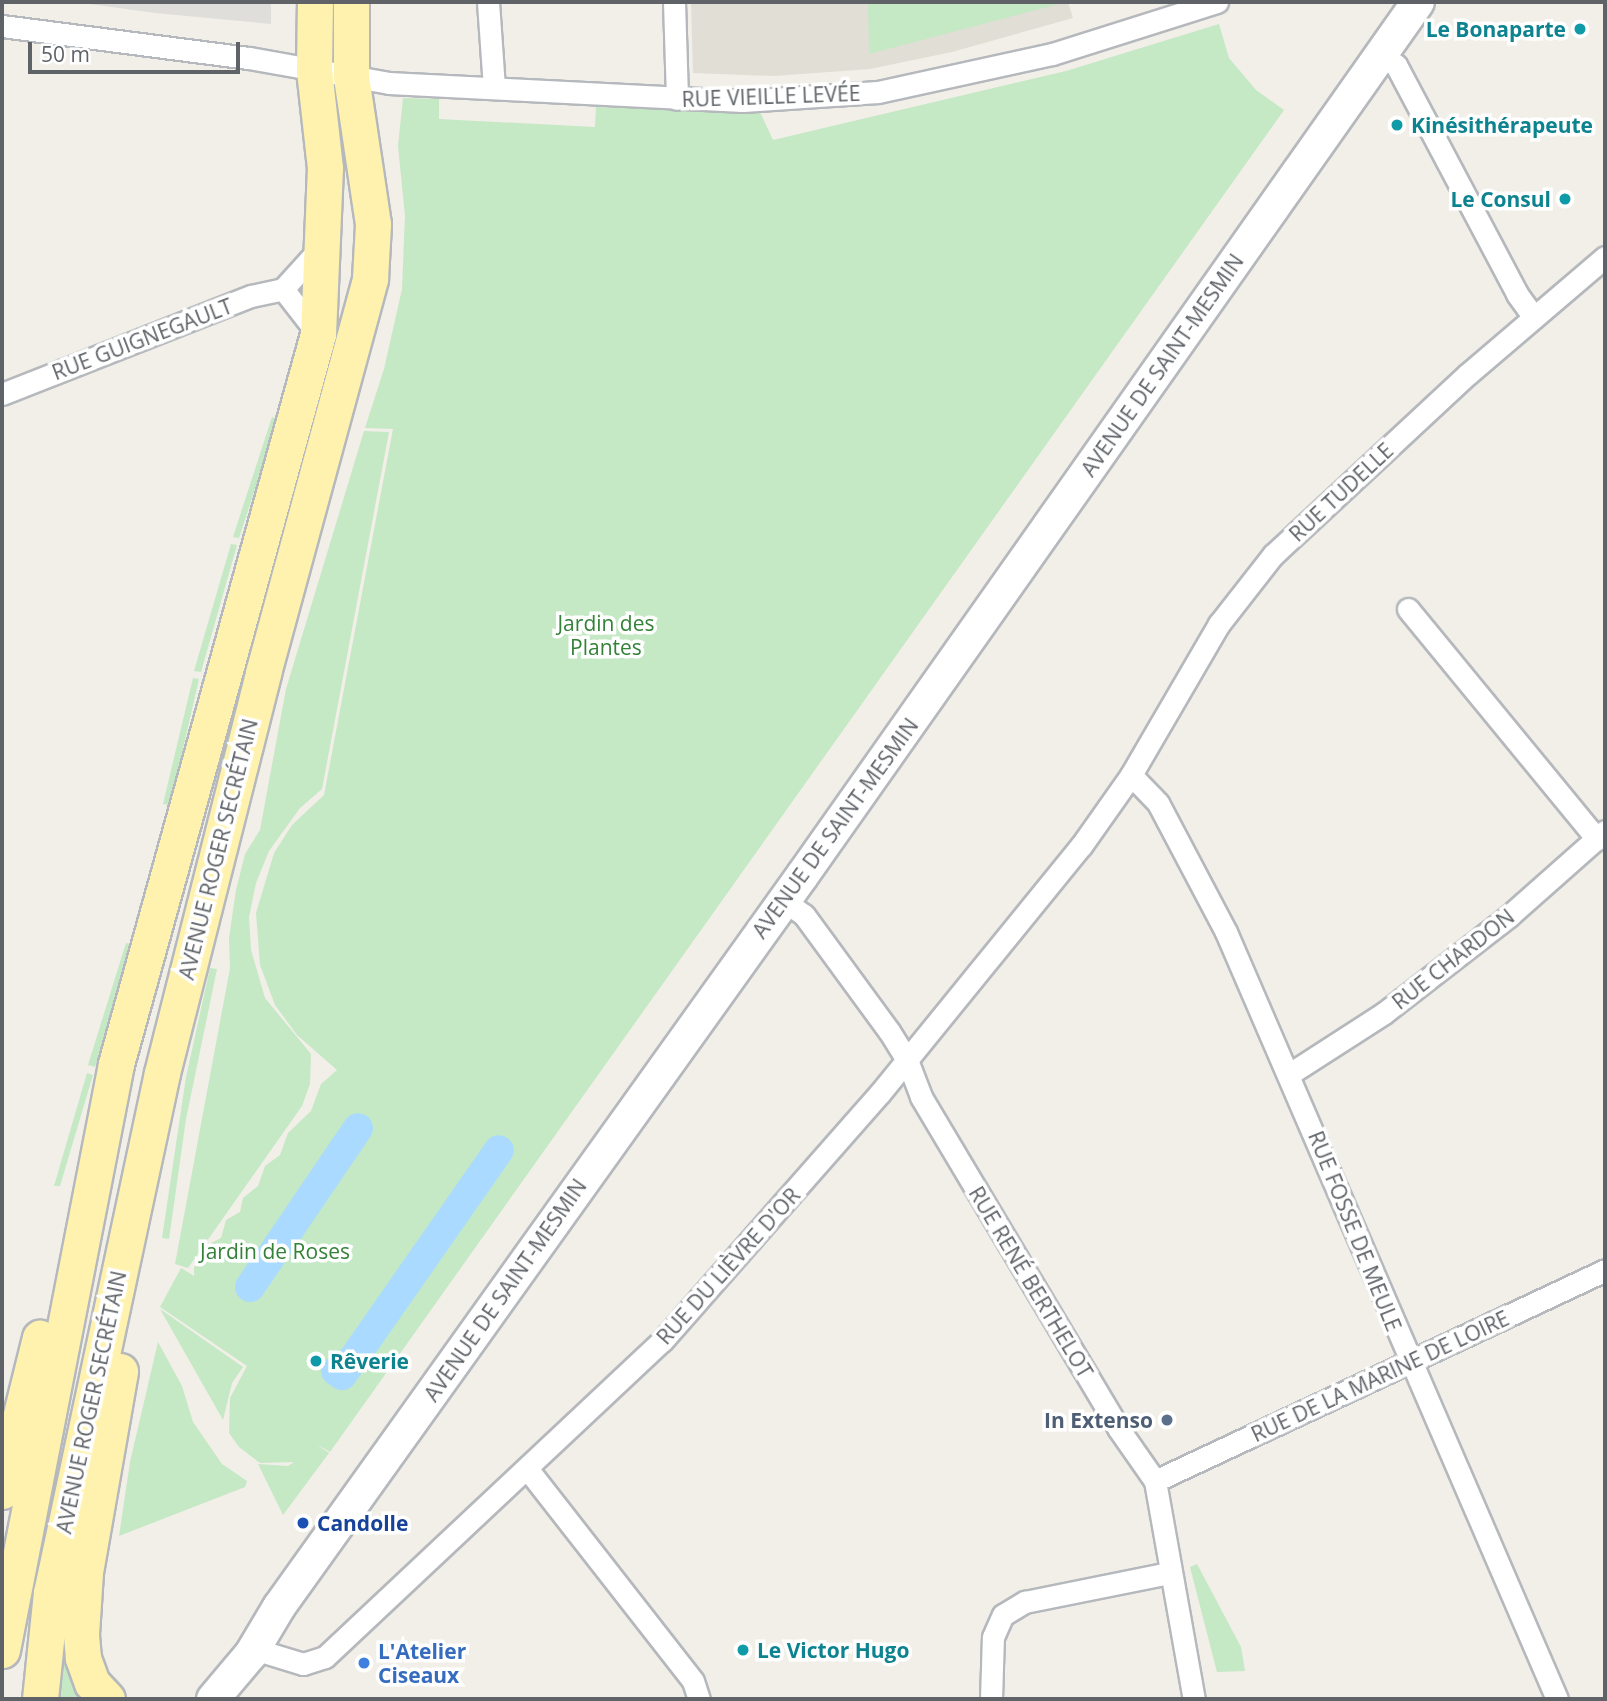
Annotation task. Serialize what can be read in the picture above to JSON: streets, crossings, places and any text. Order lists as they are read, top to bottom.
{
  "streets": {
    "main road": ["AVENUE ROGER SECRÉTAIN"],
    "street": [
      "RUE VIEILLE LEVÉE",
      "RUE GUIGNEGAULT",
      "AVENUE DE SAINT-MESMIN",
      "RUE TUDELLE",
      "RUE CHARDON",
      "RUE FOSSE DE MEULE",
      "RUE DU LIÈVRE D'OR",
      "RUE RENÉ BERTHELOT",
      "RUE DE LA MARINE DE LOIRE"
    ]
  },
  "crossings": [
    ["RUE VIEILLE LEVÉE", "AVENUE ROGER SECRÉTAIN"],
    ["AVENUE DE SAINT-MESMIN", "RUE DU LIÈVRE D'OR"],
    ["AVENUE DE SAINT-MESMIN", "RUE RENÉ BERTHELOT"],
    ["RUE TUDELLE", "RUE FOSSE DE MEULE"],
    ["RUE TUDELLE", "RUE DU LIÈVRE D'OR"],
    ["RUE CHARDON", "RUE FOSSE DE MEULE"],
    ["RUE FOSSE DE MEULE", "RUE DU LIÈVRE D'OR"],
    ["RUE FOSSE DE MEULE", "RUE DE LA MARINE DE LOIRE"],
    ["RUE DU LIÈVRE D'OR", "RUE RENÉ BERTHELOT"],
    ["RUE RENÉ BERTHELOT", "RUE DE LA MARINE DE LOIRE"]
  ],
  "parks": ["Jardin des Plantes", "Jardin de Roses"],
  "places": [
    "Le Bonaparte",
    "Kinésithérapeute",
    "Le Consul",
    "Rêverie",
    "In Extenso",
    "Candolle",
    "Le Victor Hugo",
    "L'Atelier Ciseaux"
  ],
  "scale_bar": "50 m"
}
